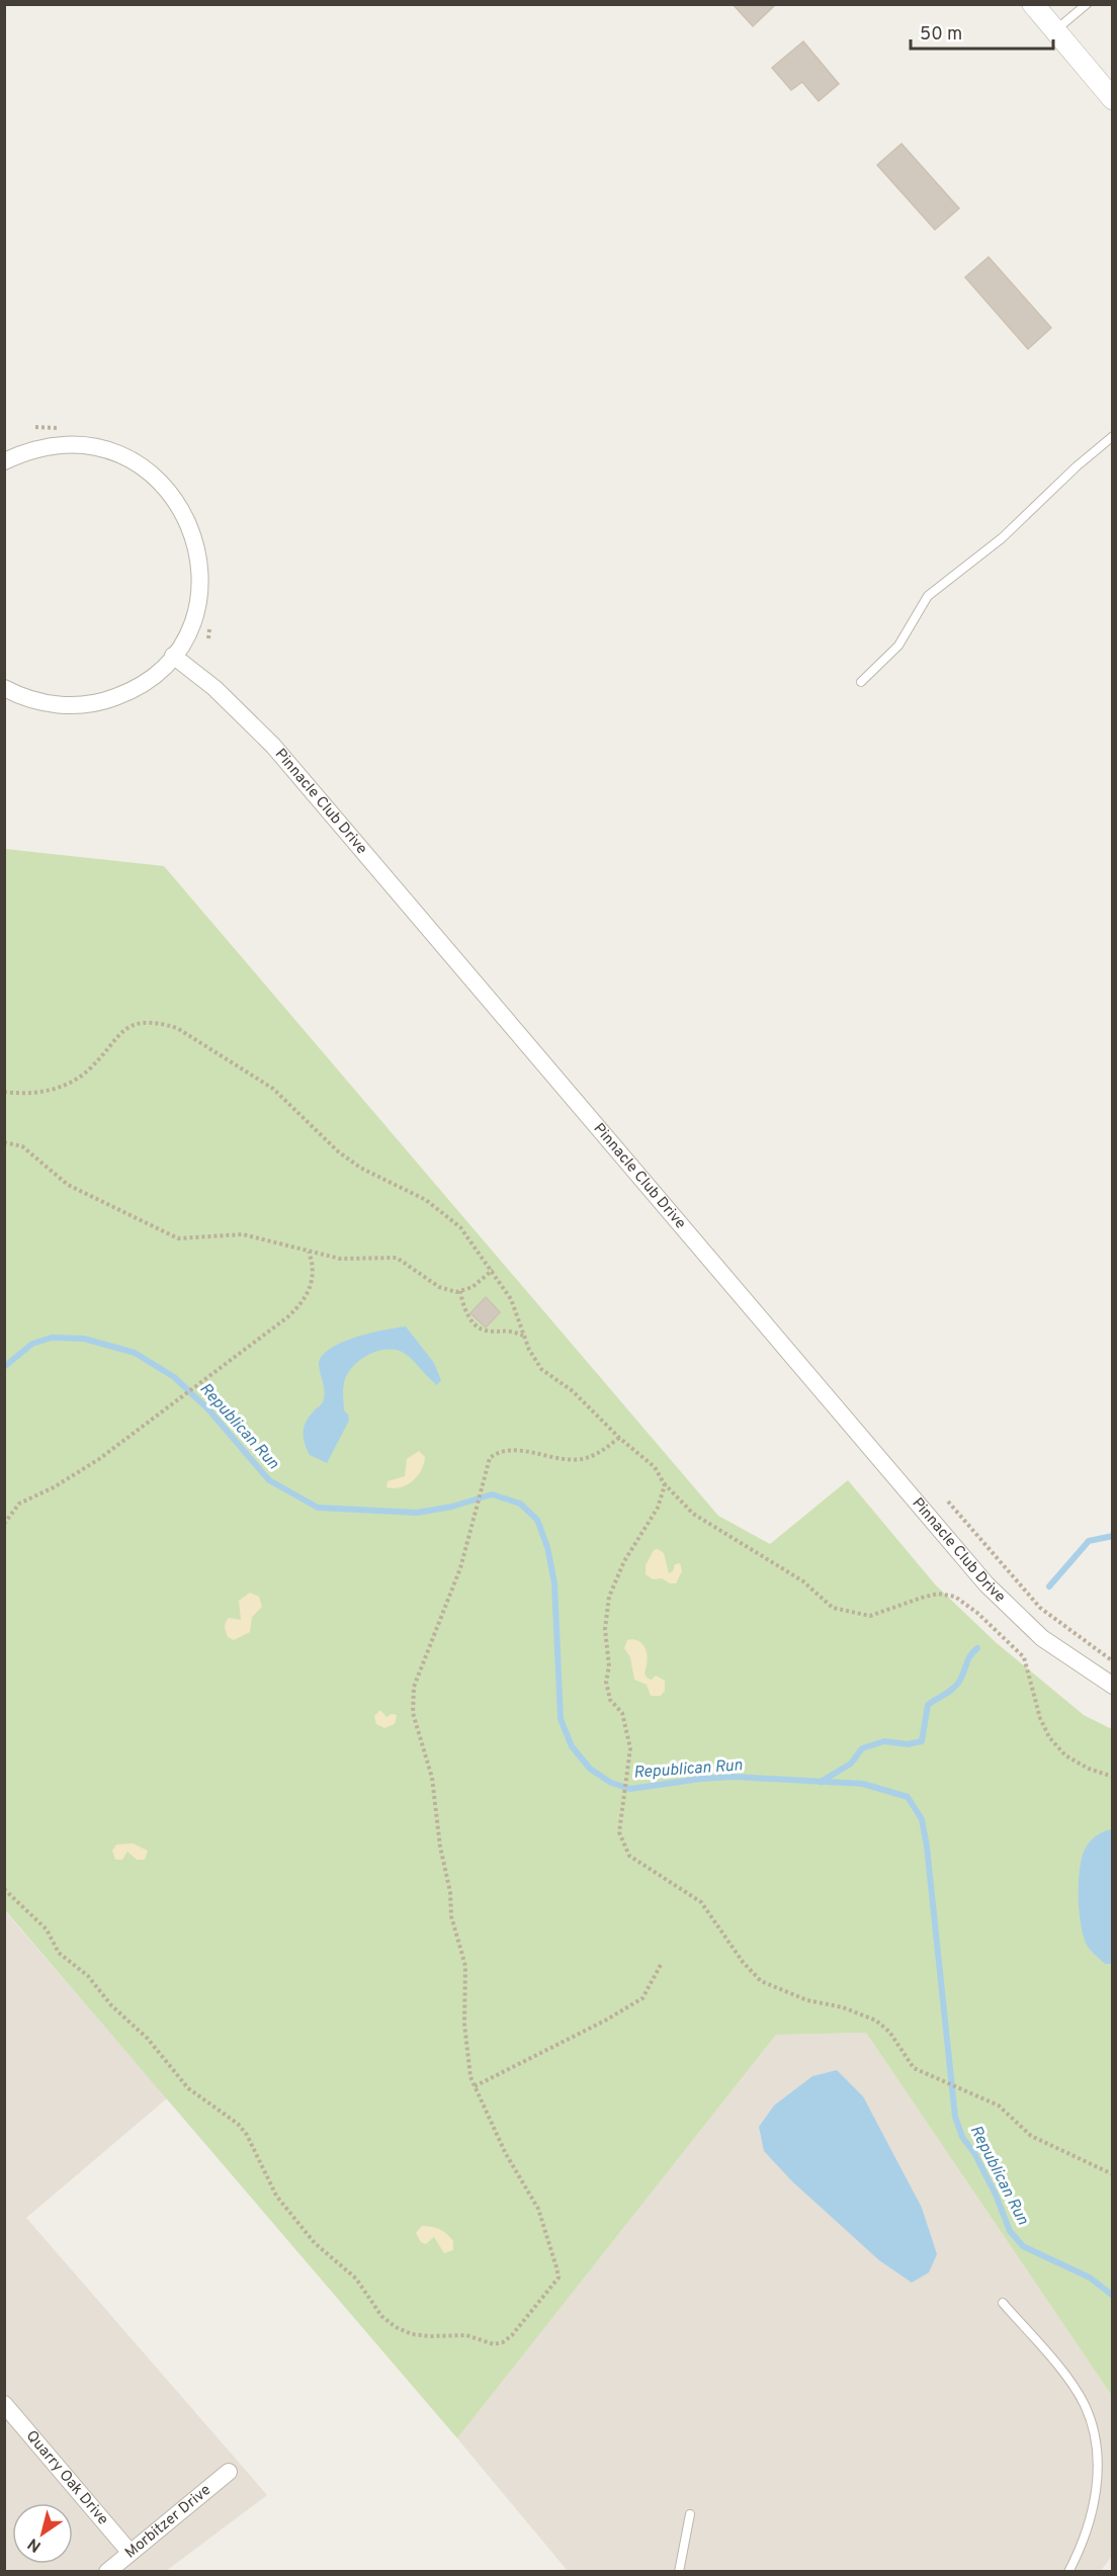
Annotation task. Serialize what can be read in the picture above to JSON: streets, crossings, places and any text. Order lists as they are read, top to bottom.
{
  "streets": {
    "street": ["Pinnacle Club Drive", "Quarry Oak Drive", "Morbitzer Drive"]
  },
  "crossings": [
    ["Quarry Oak Drive", "Morbitzer Drive"]
  ],
  "water": ["Republican Run"],
  "scale_bar": "50 m",
  "north": "bottom left"
}
